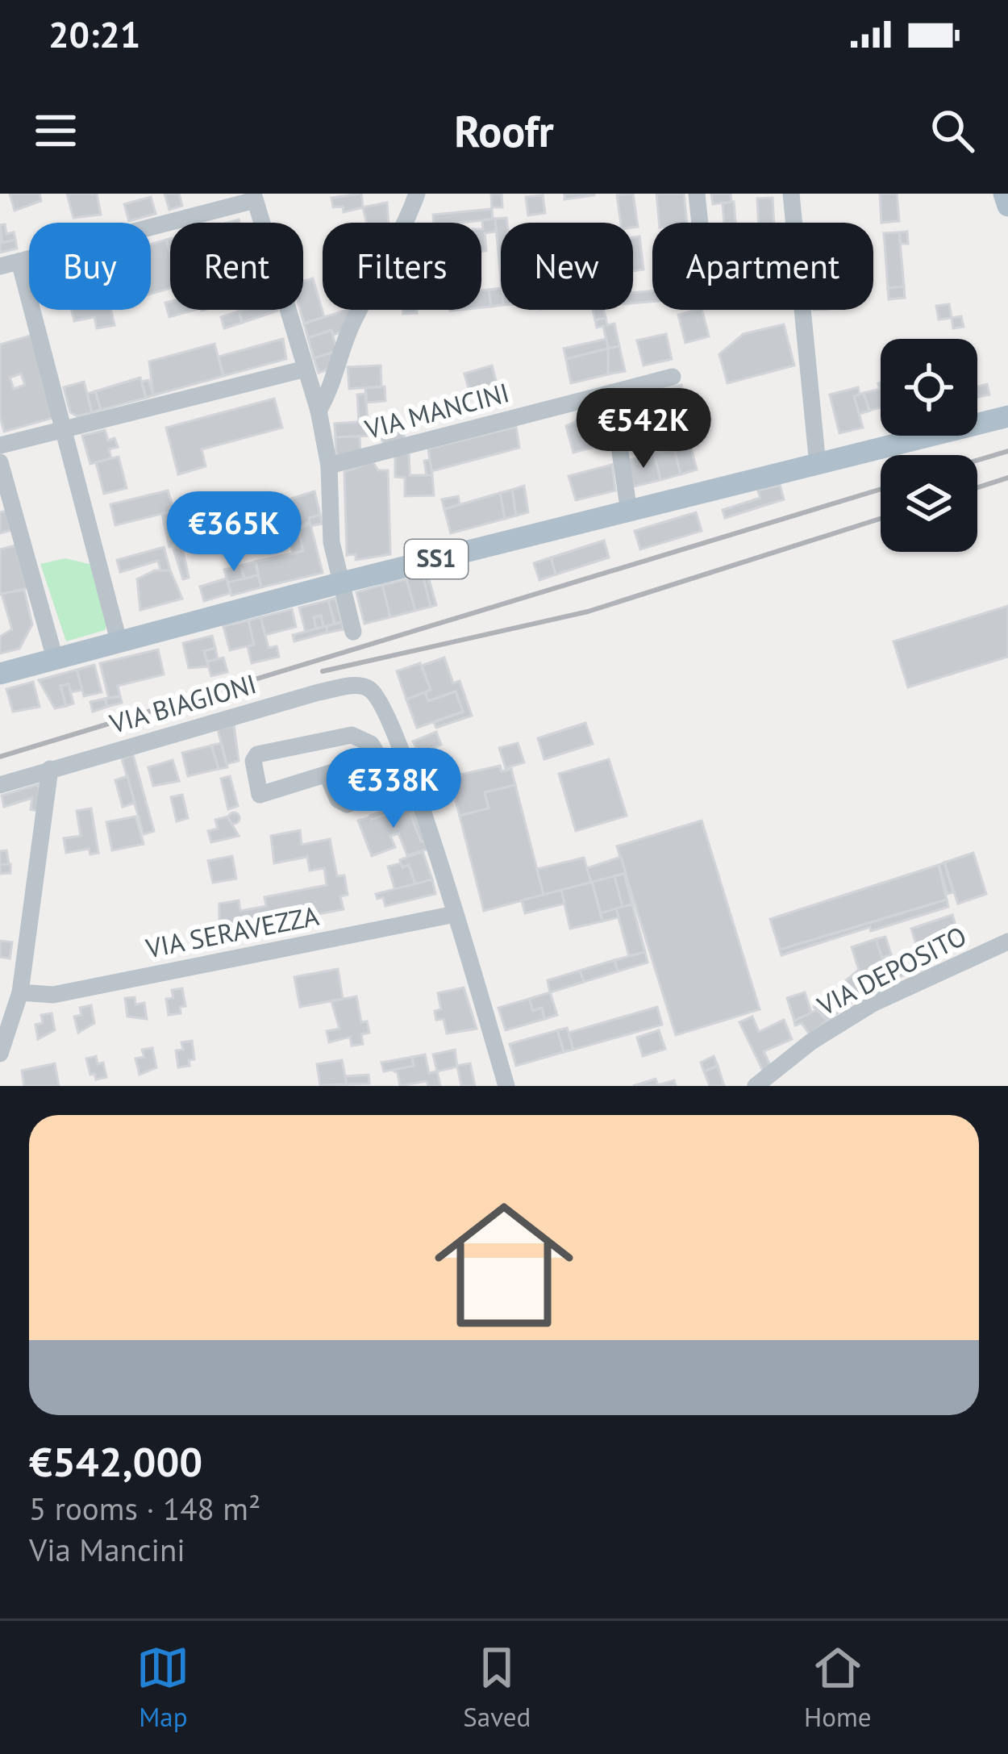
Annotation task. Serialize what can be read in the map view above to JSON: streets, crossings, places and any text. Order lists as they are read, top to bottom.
{
  "streets": {
    "main road": ["SS1"],
    "street": [
      "VIA MANCINI",
      "VIA BIAGIONI",
      "VIA SERAVEZZA",
      "VIA DEPOSITO"
    ]
  },
  "page": {
    "status": "20:21",
    "header": "Roofr",
    "chip": [
      "Buy",
      "Rent",
      "Filters",
      "New",
      "Apartment"
    ],
    "price": ["€542K", "€365K", "€338K"],
    "list": [
      {
        "name": "€542,000",
        "note": "5 rooms · 148 m² · Via Mancini"
      }
    ],
    "tabs": ["Map", "Saved", "Home"]
  }
}
